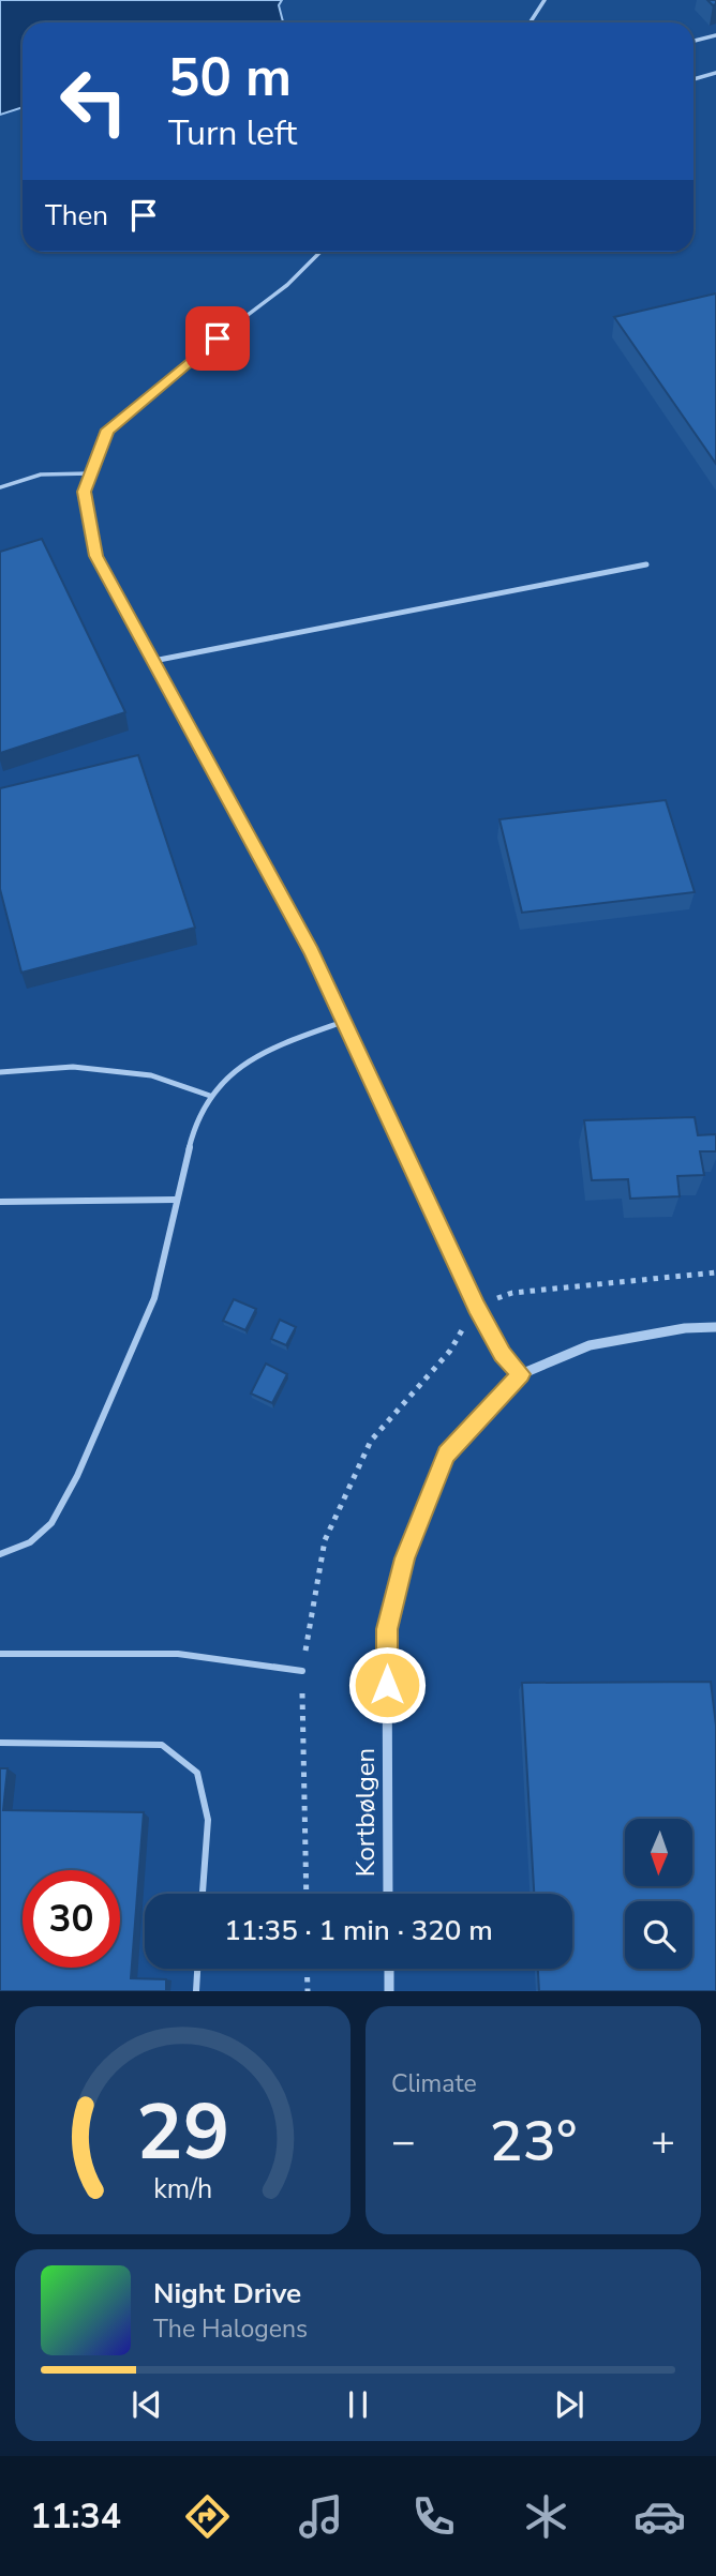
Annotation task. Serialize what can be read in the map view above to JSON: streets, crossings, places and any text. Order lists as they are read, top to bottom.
{
  "streets": {
    "street": ["Kortbølgen"]
  },
  "north": "bottom",
  "page": {
    "turn": ["50 m", "Turn left"],
    "then": "Then",
    "limit": "30",
    "trip": "11:35 · 1 min · 320 m",
    "tile": "Climate",
    "heat": ["−", "23°", "+"],
    "song": ["Night Drive", "The Halogens"],
    "tabs": "11:34",
    "gauge": ["29", "km/h"]
  }
}
